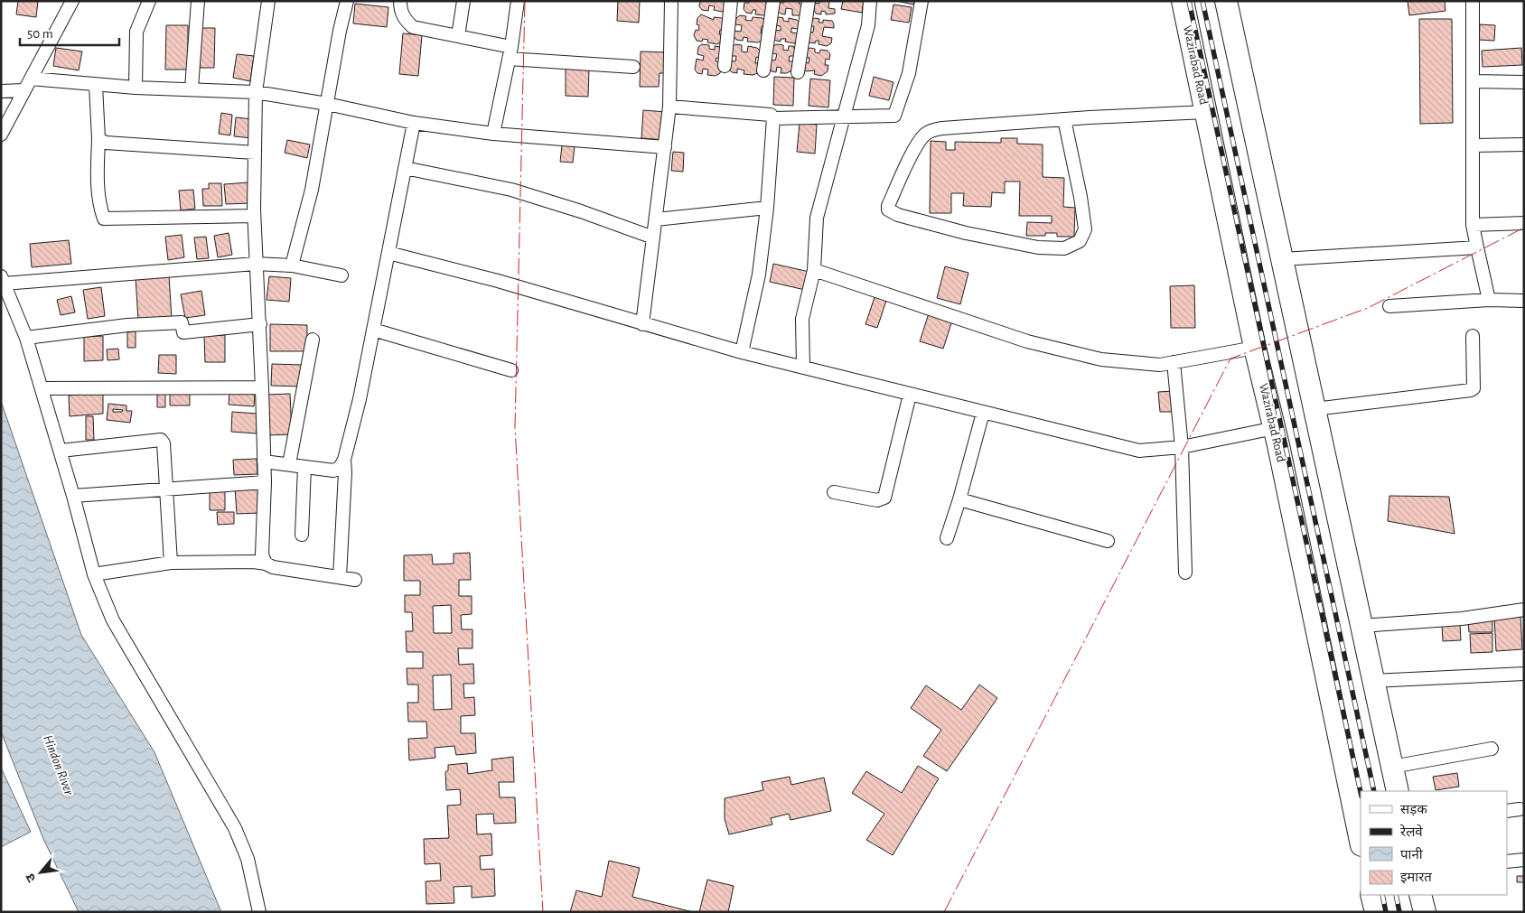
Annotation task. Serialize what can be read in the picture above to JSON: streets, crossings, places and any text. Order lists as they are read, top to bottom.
{
  "streets": {
    "highway": ["Wazirabad Road"]
  },
  "water": ["Hindon River"],
  "legend": [
    "सड़क",
    "रेलवे",
    "पानी",
    "इमारत"
  ],
  "scale_bar": "50 m",
  "north": "bottom left"
}
